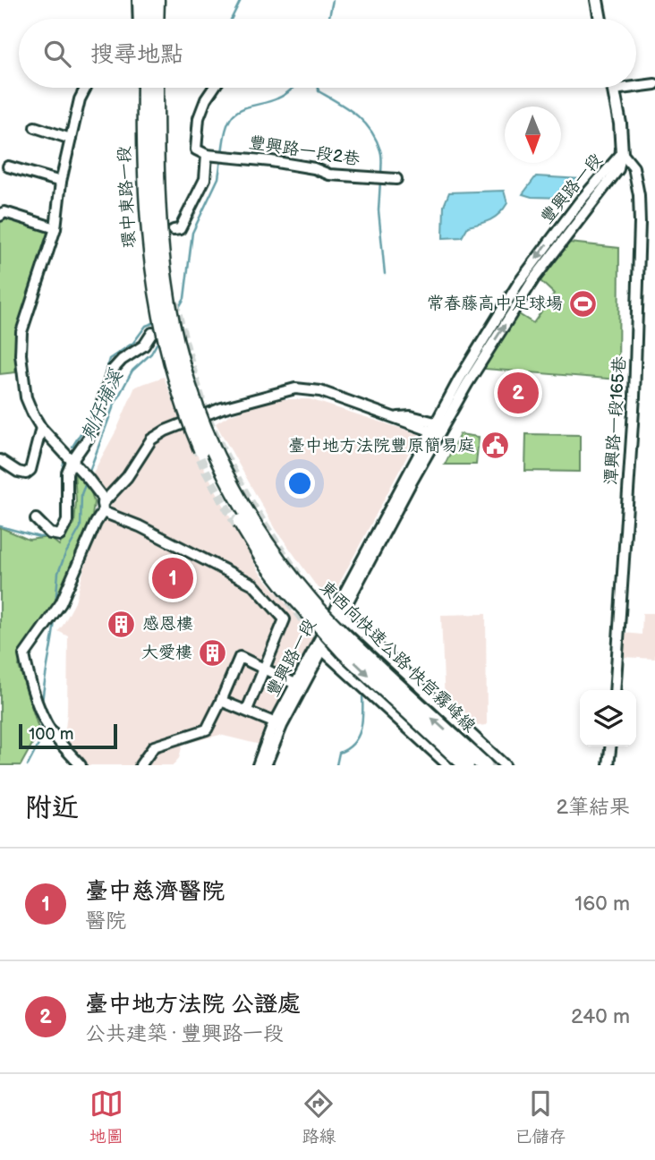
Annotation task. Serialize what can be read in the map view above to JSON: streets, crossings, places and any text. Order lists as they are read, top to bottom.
{
  "streets": {
    "highway": ["東西向快速公路 快官霧峰線"],
    "street": [
      "豐興路一段2巷",
      "豐興路一段",
      "環中東路一段",
      "潭興路一段165巷"
    ]
  },
  "crossings": [
    ["豐興路一段", "潭興路一段165巷"]
  ],
  "water": ["刺仔埔溪"],
  "places": {
    "sports": ["常春藤高中足球場"],
    "public building": ["臺中地方法院豐原簡易庭"],
    "building": ["感恩樓", "大愛樓"]
  },
  "scale_bar": "100 m",
  "north": "bottom",
  "page": {
    "search": "搜尋地點",
    "pins": ["2", "1"],
    "scale": "100 m",
    "heading": ["附近", "2筆結果"],
    "list": [
      {
        "mark": "1",
        "name": "臺中慈濟醫院",
        "note": "醫院",
        "value": "160 m"
      },
      {
        "mark": "2",
        "name": "臺中地方法院 公證處",
        "note": "公共建築 · 豐興路一段",
        "value": "240 m"
      }
    ],
    "nav": ["地圖", "路線", "已儲存"]
  }
}
